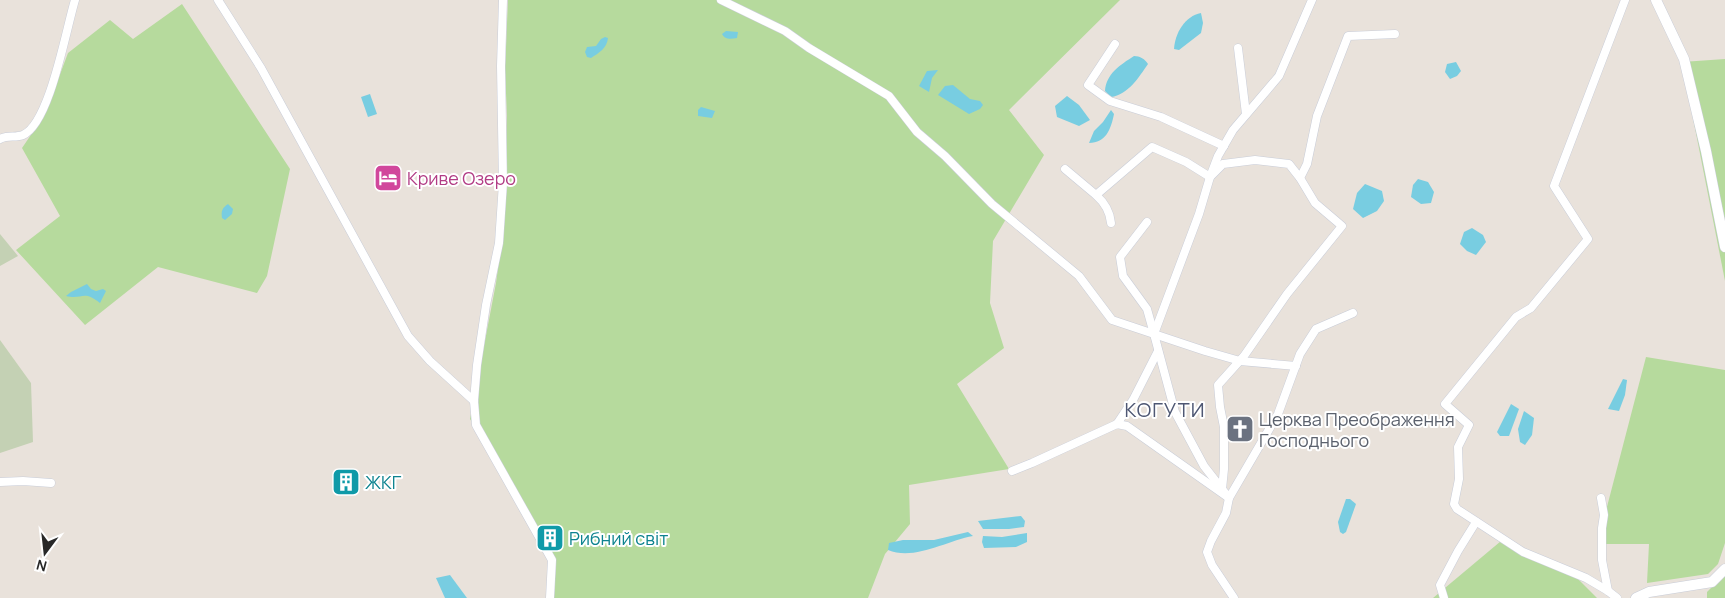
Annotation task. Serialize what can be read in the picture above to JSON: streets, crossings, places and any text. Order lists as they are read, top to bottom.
{
  "districts": ["КОГУТИ"],
  "places": {
    "hotel": ["Криве Озеро"],
    "church": ["Церква Преображення Господнього"],
    "building": ["ЖКГ", "Рибний світ"]
  },
  "north": "bottom"
}
